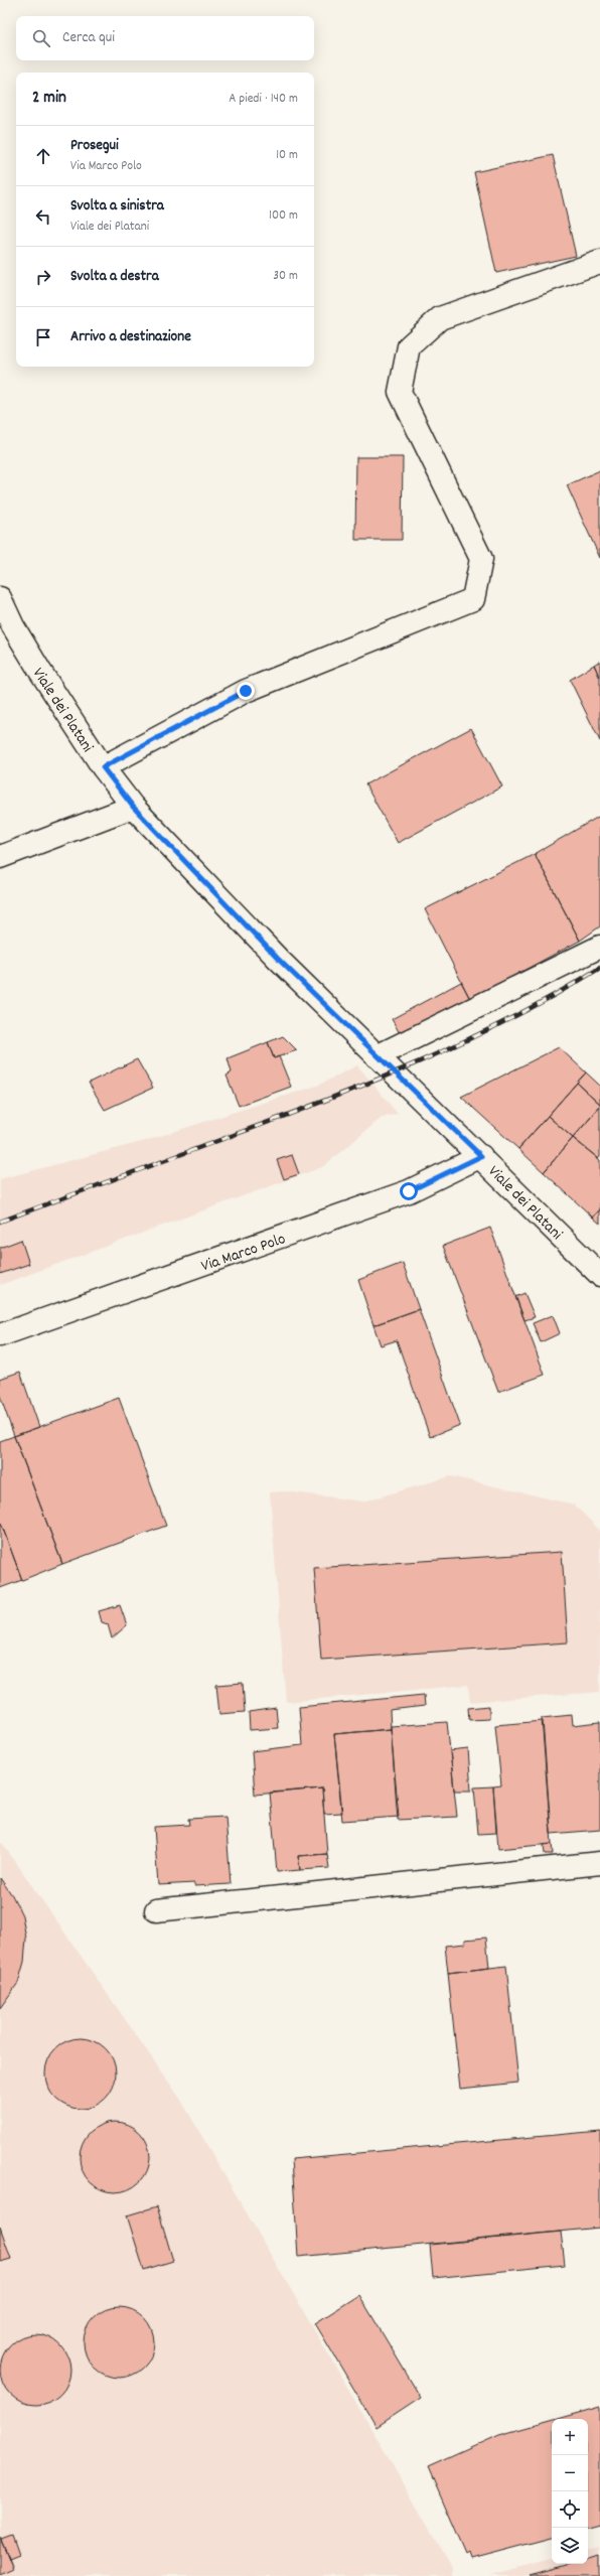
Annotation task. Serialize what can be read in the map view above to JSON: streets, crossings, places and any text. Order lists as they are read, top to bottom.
{
  "streets": {
    "street": ["Viale dei Platani", "Via Marco Polo"]
  },
  "crossings": [
    ["Viale dei Platani", "Via Marco Polo"]
  ],
  "page": {
    "search": "Cerca qui",
    "heading": ["2 min", "A piedi · 140 m"],
    "list": [
      ["Prosegui", "Via Marco Polo", "10 m"],
      ["Svolta a sinistra", "Viale dei Platani", "100 m"],
      ["Svolta a destra", "30 m"],
      "Arrivo a destinazione"
    ],
    "map_buttons": ["+", "−"]
  }
}
